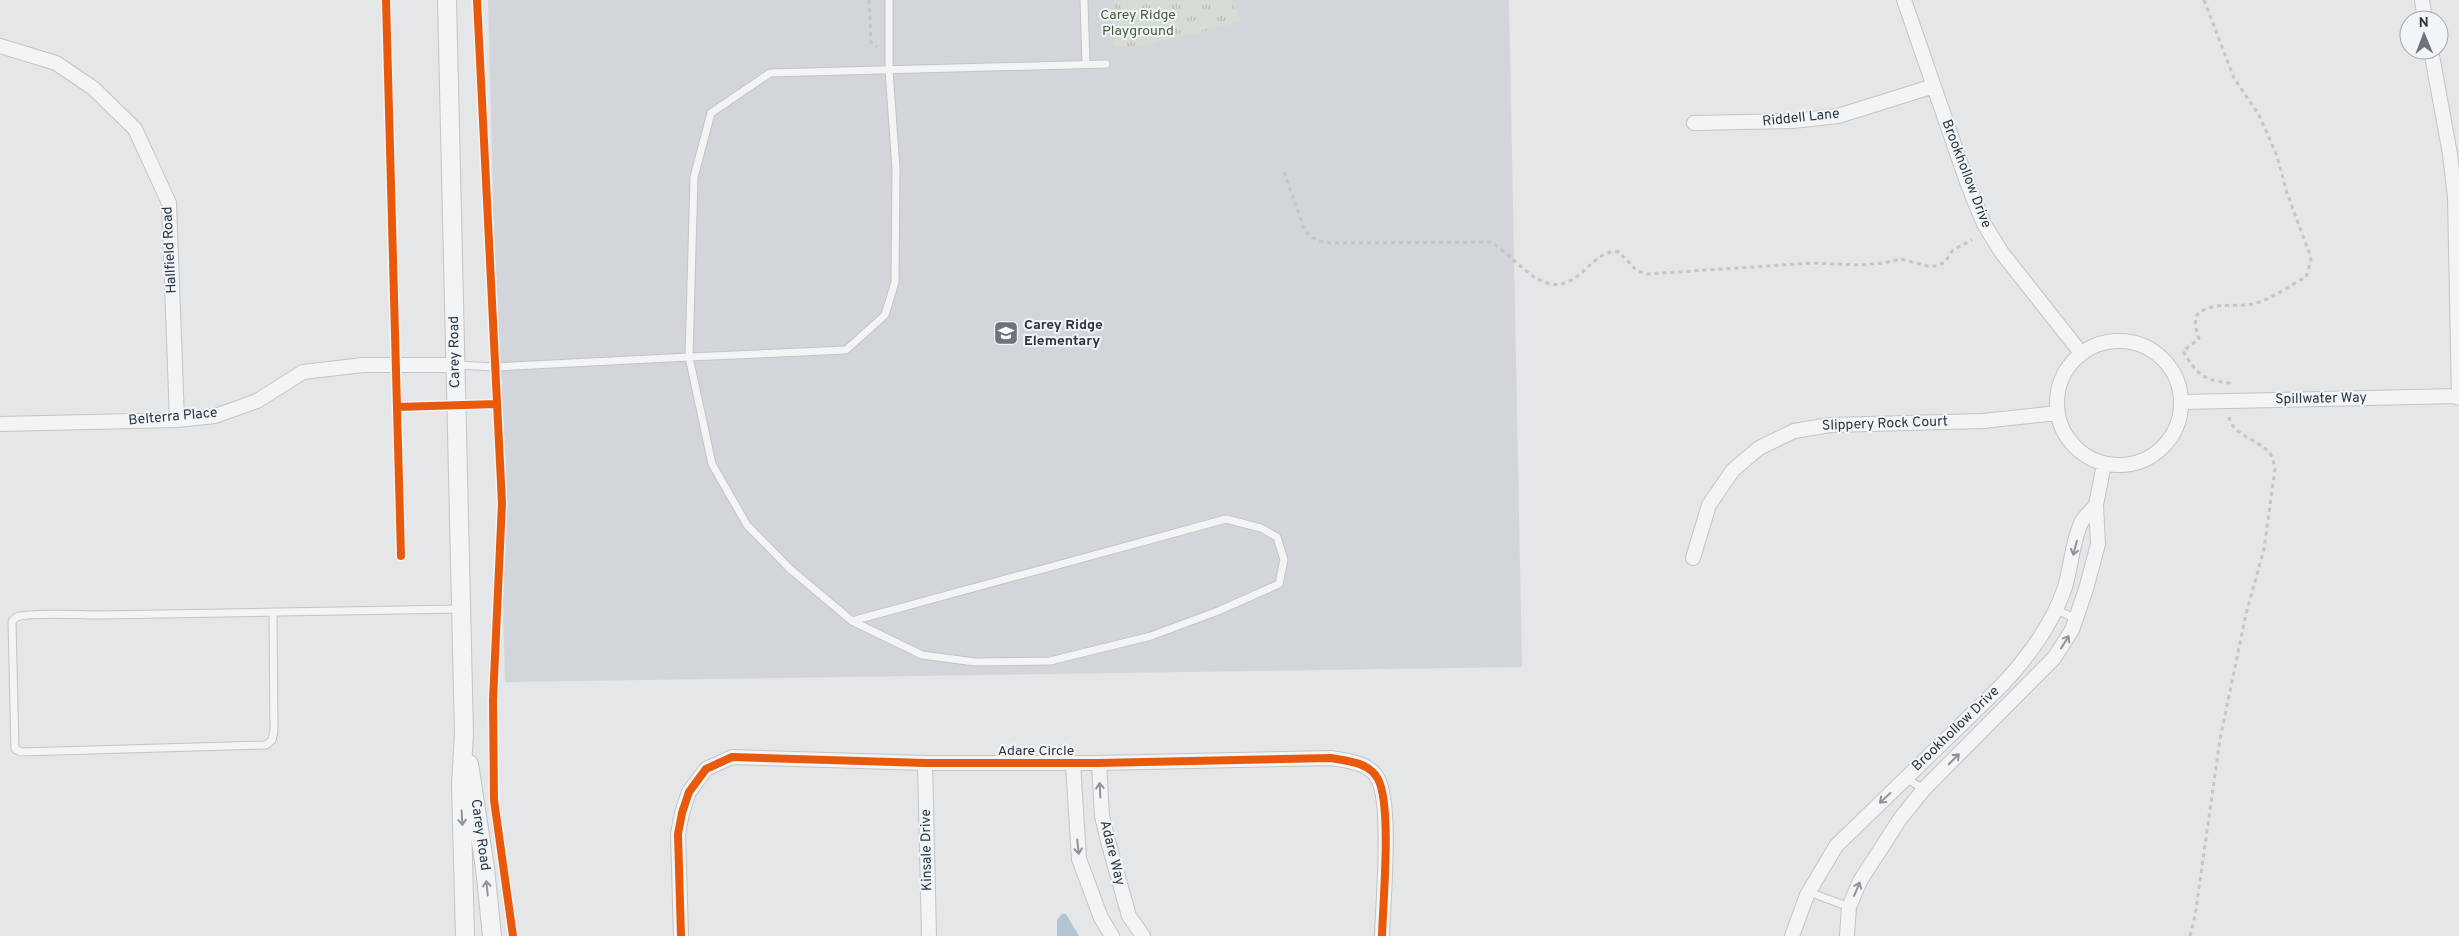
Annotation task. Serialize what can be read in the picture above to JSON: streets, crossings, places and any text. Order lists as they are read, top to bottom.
{
  "streets": {
    "street": [
      "Riddell Lane",
      "Brookhollow Drive",
      "Hallfield Road",
      "Carey Road",
      "Spillwater Way",
      "Belterra Place",
      "Slippery Rock Court",
      "Adare Circle",
      "Kinsale Drive",
      "Adare Way"
    ]
  },
  "crossings": [
    ["Riddell Lane", "Brookhollow Drive"],
    ["Brookhollow Drive", "Spillwater Way"],
    ["Brookhollow Drive", "Slippery Rock Court"],
    ["Hallfield Road", "Belterra Place"],
    ["Carey Road", "Belterra Place"],
    ["Spillwater Way", "Slippery Rock Court"],
    ["Adare Circle", "Kinsale Drive"],
    ["Adare Circle", "Adare Way"]
  ],
  "parks": ["Carey Ridge Playground"],
  "places": {
    "school or university": ["Carey Ridge Elementary"]
  },
  "north": "top"
}
